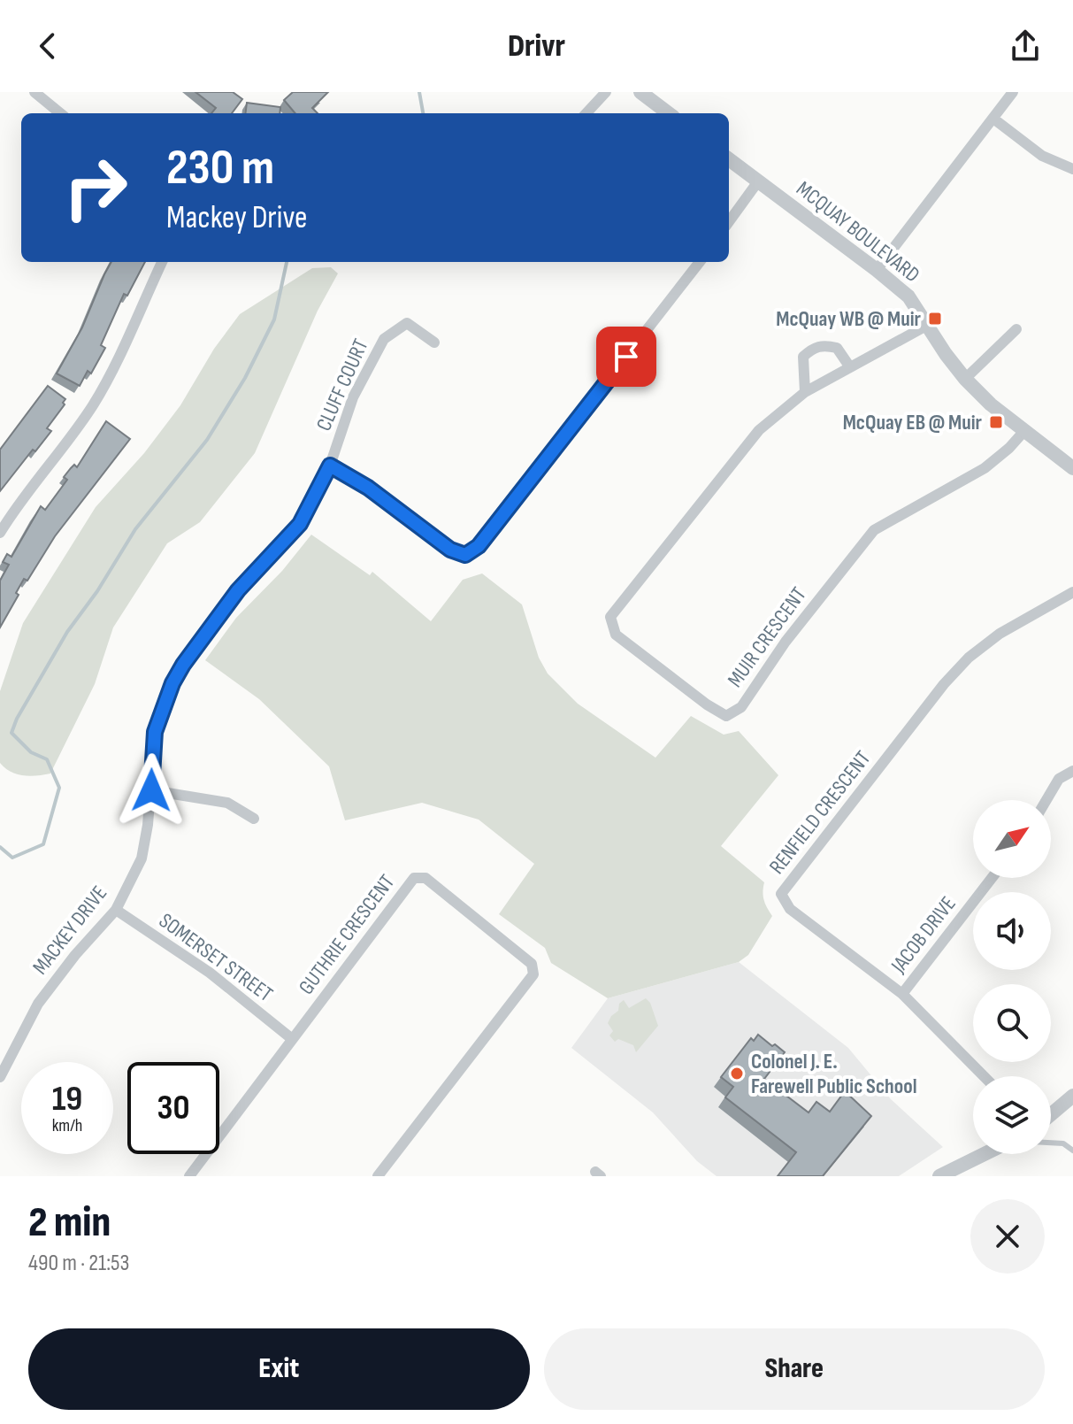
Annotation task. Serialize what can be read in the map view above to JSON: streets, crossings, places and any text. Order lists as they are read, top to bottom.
{
  "streets": {
    "street": [
      "MCQUAY BOULEVARD",
      "CLUFF COURT",
      "MUIR CRESCENT",
      "RENFIELD CRESCENT",
      "MACKEY DRIVE",
      "GUTHRIE CRESCENT",
      "JACOB DRIVE",
      "SOMERSET STREET"
    ]
  },
  "crossings": [
    ["MCQUAY BOULEVARD", "MUIR CRESCENT"],
    ["CLUFF COURT", "MACKEY DRIVE"],
    ["RENFIELD CRESCENT", "JACOB DRIVE"],
    ["MACKEY DRIVE", "SOMERSET STREET"],
    ["GUTHRIE CRESCENT", "SOMERSET STREET"]
  ],
  "places": {
    "transit": ["McQuay WB @ Muir", "McQuay EB @ Muir"],
    "other": ["Colonel J. E. Farewell Public School"]
  },
  "north": "top right",
  "page": {
    "header": "Drivr",
    "turn": ["230 m", "Mackey Drive"],
    "speed": "19 km/h",
    "limit": "30",
    "heading": ["2 min", "490 m · 21:53"],
    "buttons": ["Exit", "Share"]
  }
}
